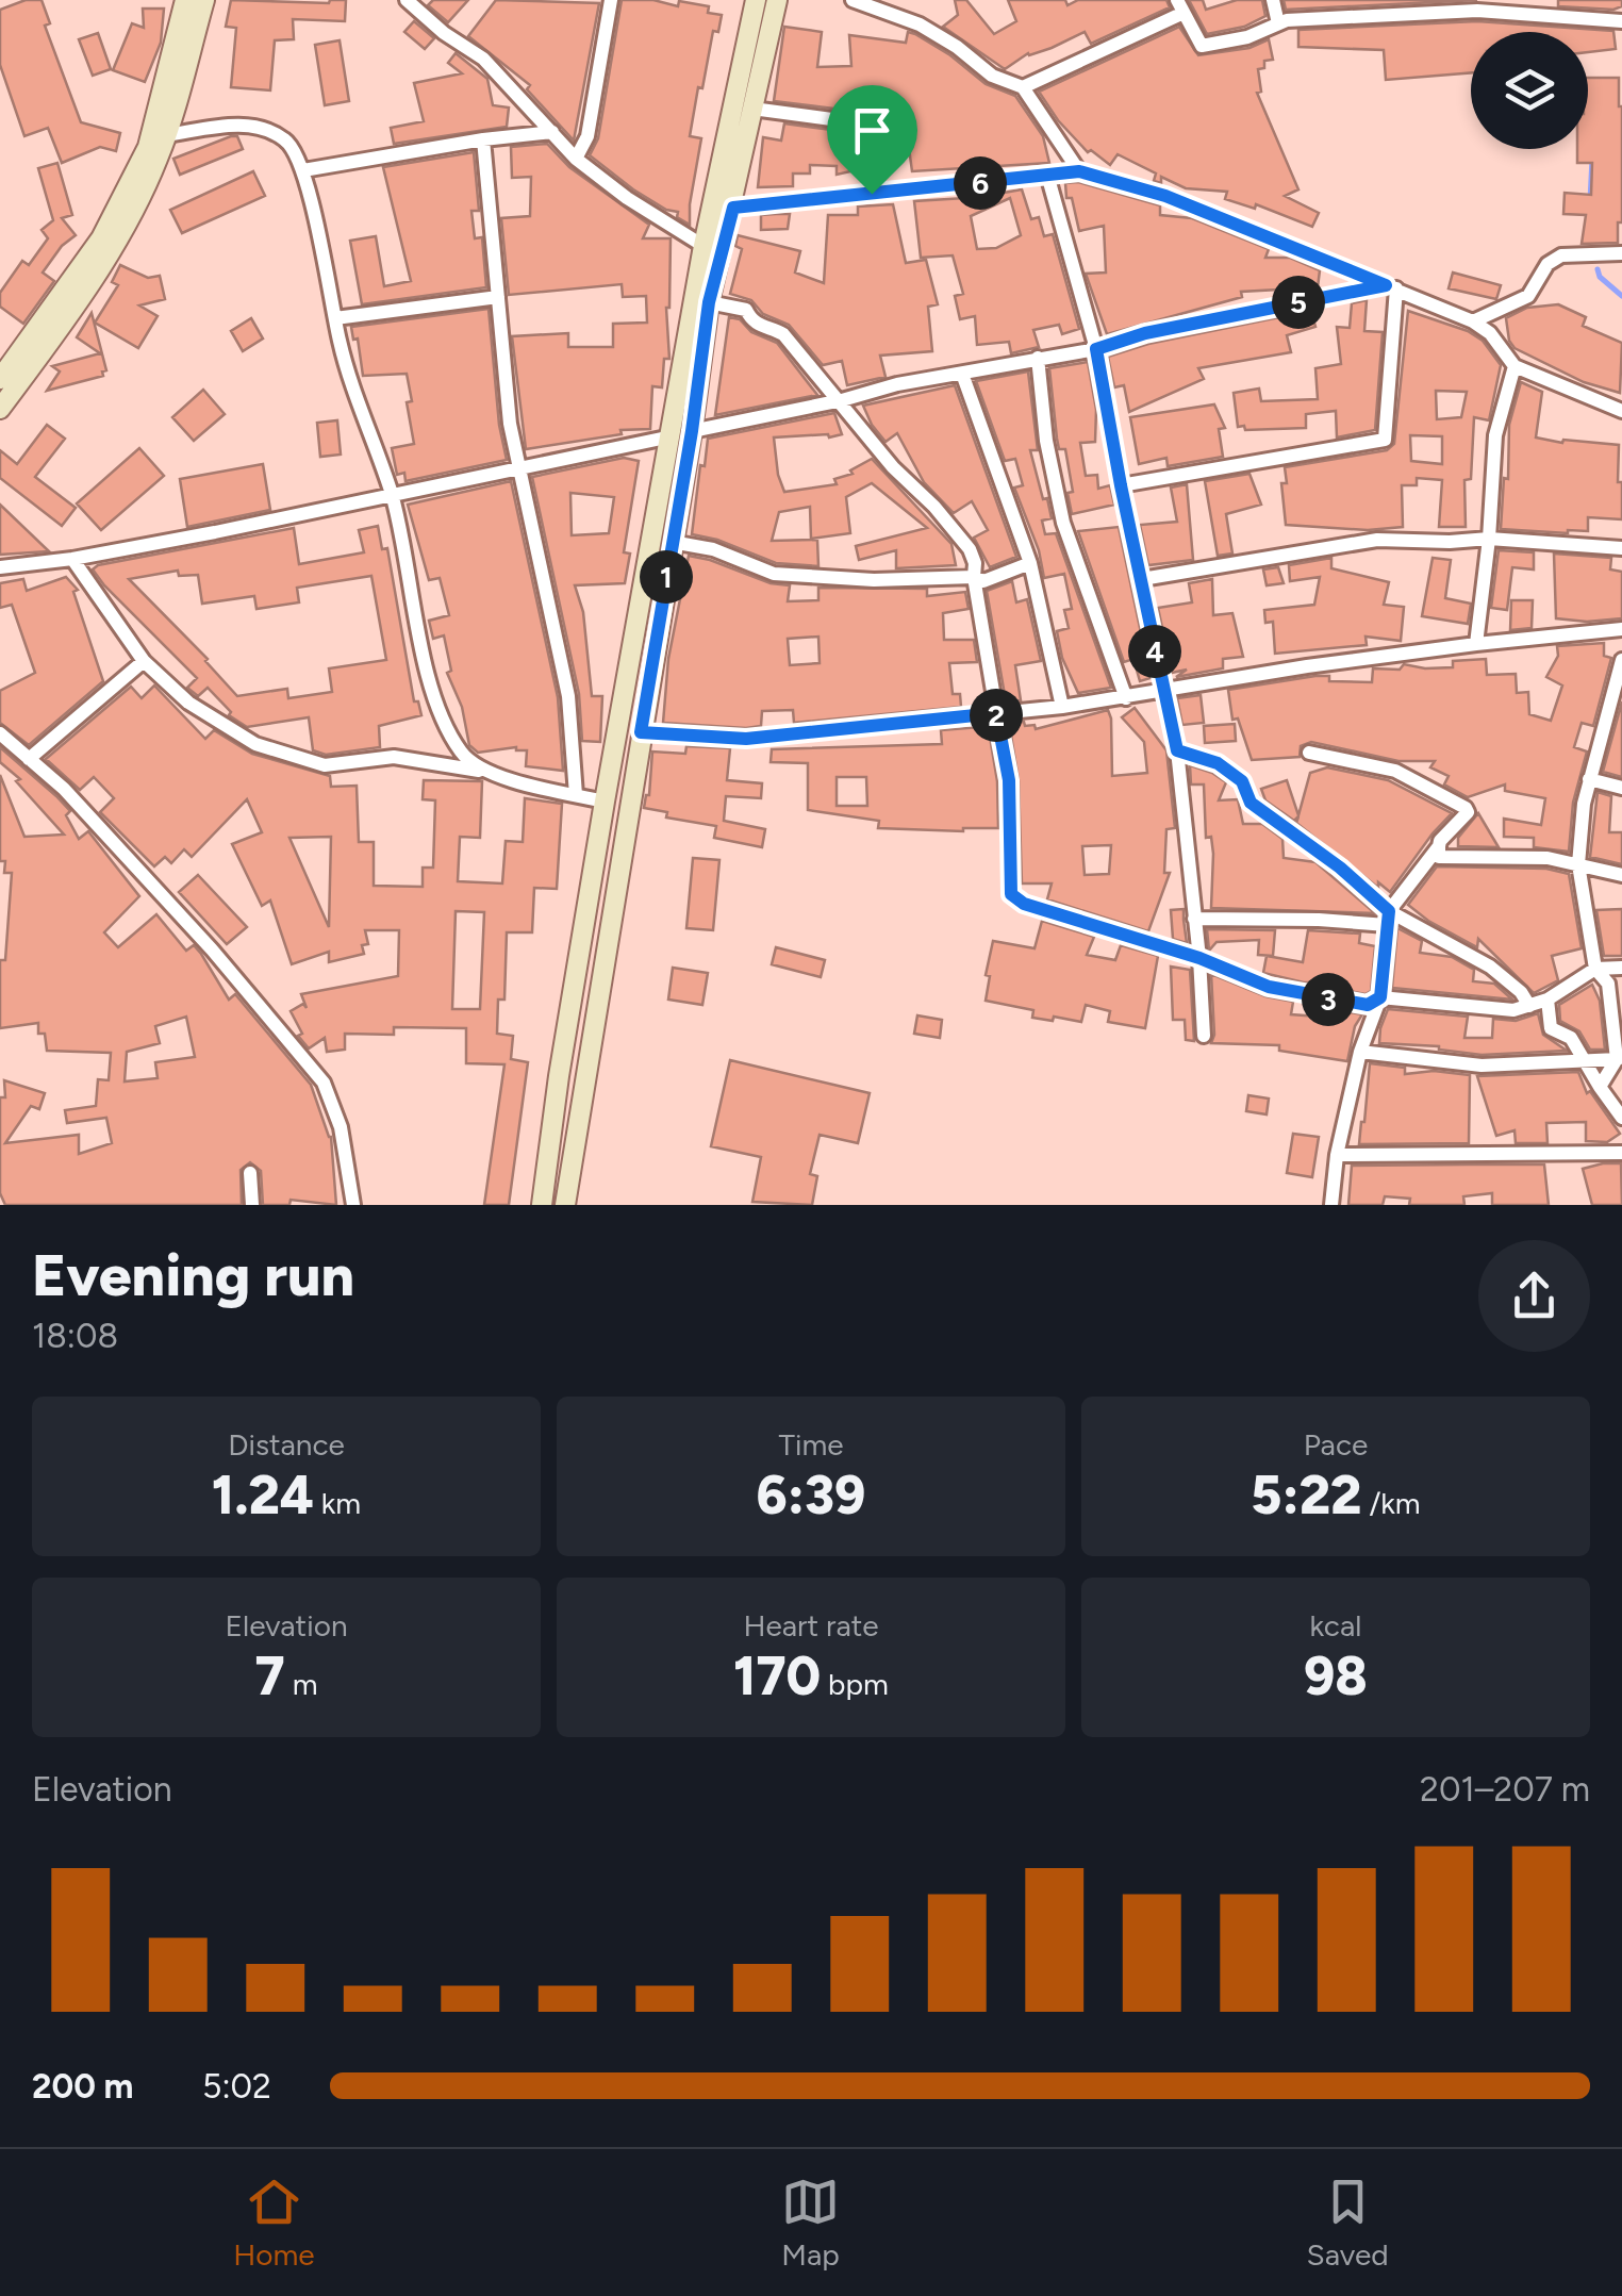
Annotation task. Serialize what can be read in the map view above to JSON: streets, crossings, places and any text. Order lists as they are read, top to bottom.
{
  "page": {
    "pins": [
      "6",
      "5",
      "1",
      "4",
      "2",
      "3"
    ],
    "heading": ["Evening run", "18:08"],
    "stats": [
      ["Distance", "1.24 km"],
      ["Time", "6:39"],
      ["Pace", "5:22 /km"],
      ["Elevation", "7 m"],
      ["Heart rate", "170 bpm"],
      ["kcal", "98"]
    ],
    "chart": ["Elevation", "201–207 m"],
    "list": [
      {
        "name": "200 m",
        "note": "5:02"
      }
    ],
    "tabs": ["Home", "Map", "Saved"]
  }
}
